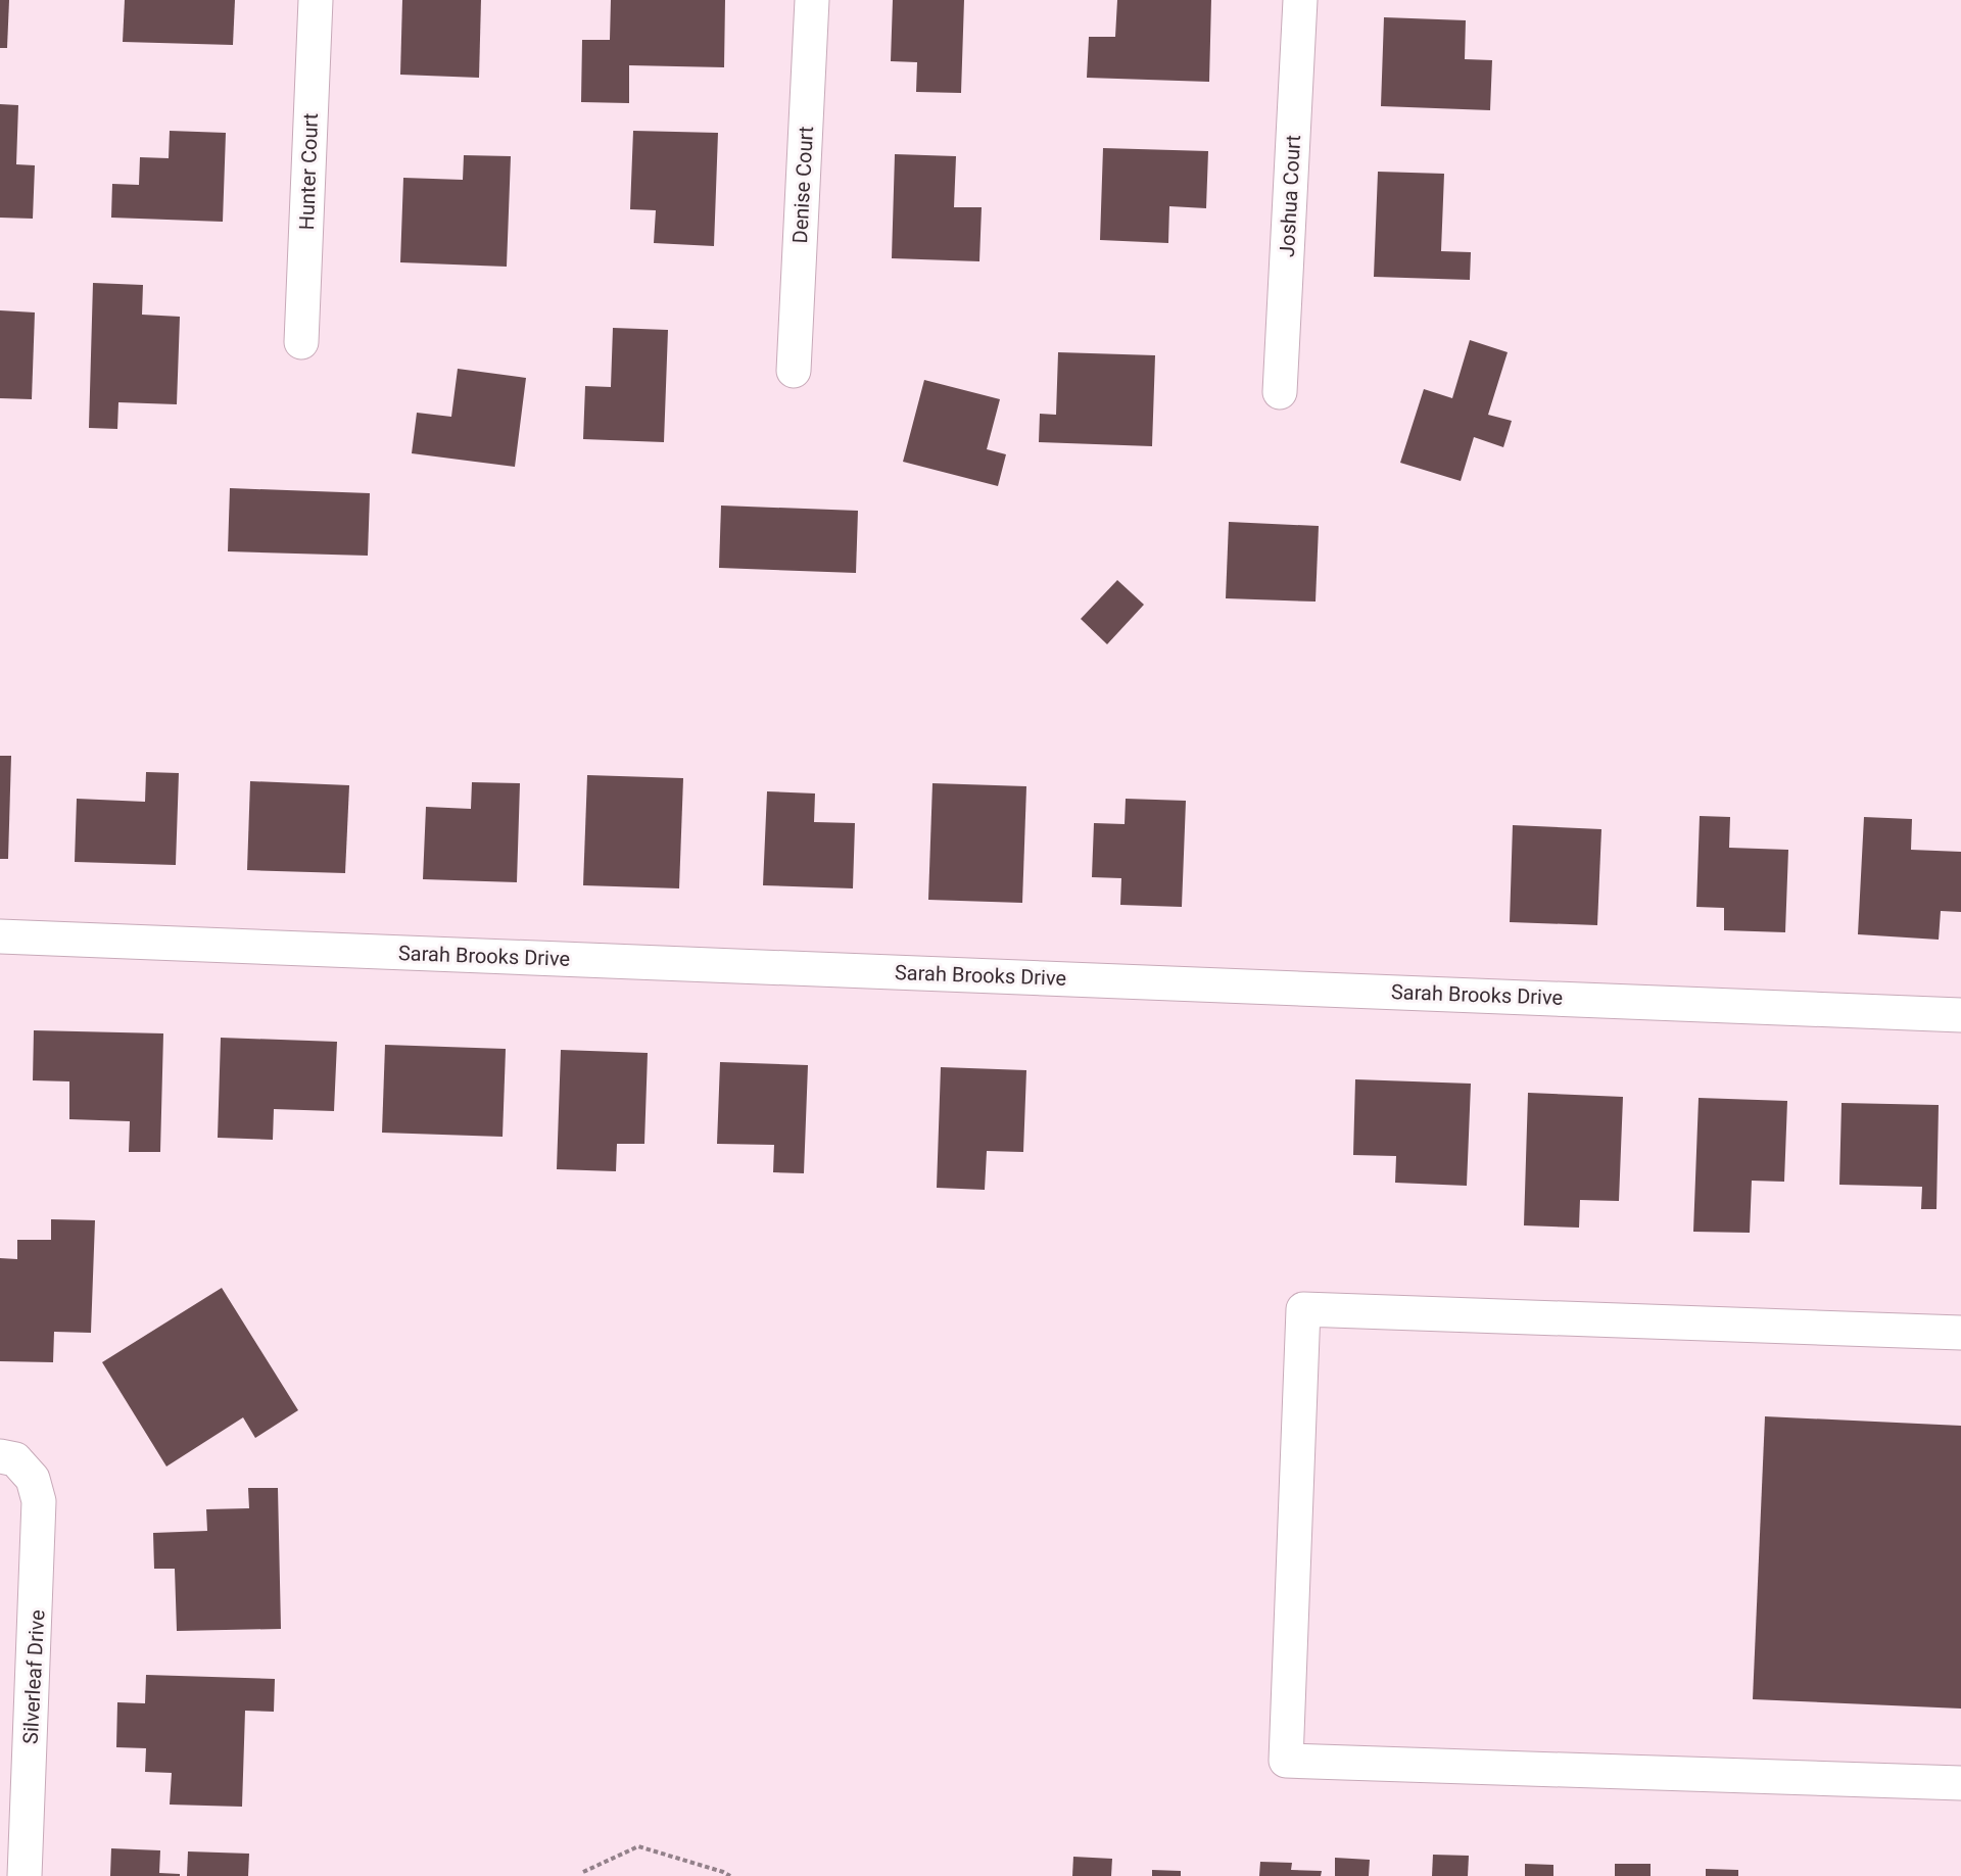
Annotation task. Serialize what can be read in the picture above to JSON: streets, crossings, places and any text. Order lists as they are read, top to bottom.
{
  "streets": {
    "street": [
      "Hunter Court",
      "Denise Court",
      "Joshua Court",
      "Sarah Brooks Drive",
      "Silverleaf Drive"
    ]
  }
}
